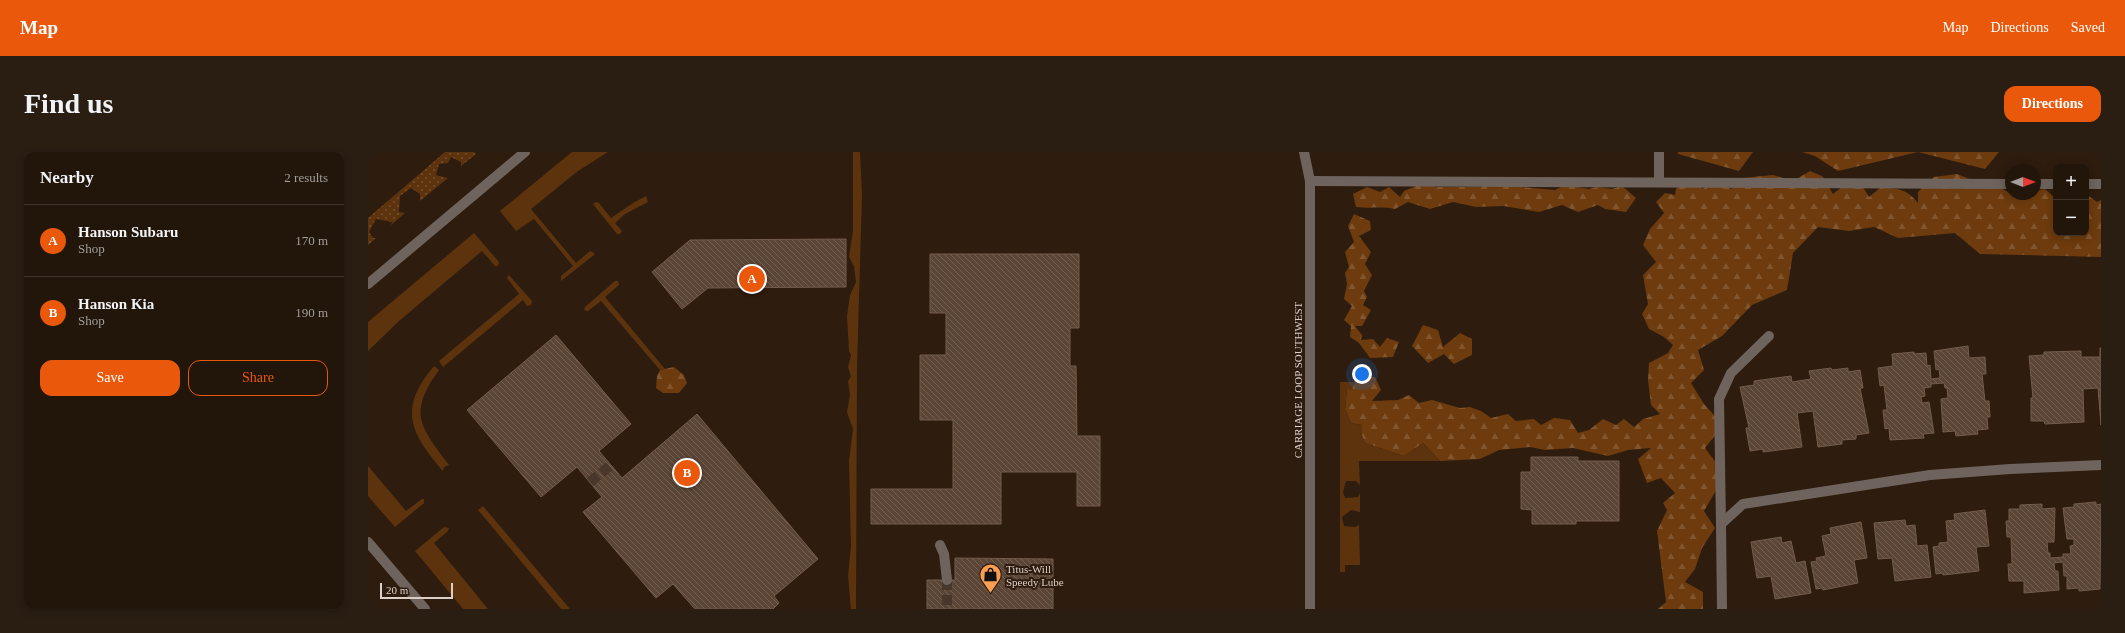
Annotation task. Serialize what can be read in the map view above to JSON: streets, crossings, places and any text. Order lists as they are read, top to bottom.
{
  "streets": {
    "street": ["CARRIAGE LOOP SOUTHWEST"]
  },
  "places": {
    "shop": ["Titus-Will Speedy Lube"]
  },
  "scale_bar": "20 m",
  "north": "right",
  "page": {
    "header": "Map",
    "nav": ["Map", "Directions", "Saved"],
    "buttons": [
      "Directions",
      ["Save", "Share"]
    ],
    "title": "Find us",
    "heading": ["Nearby", "2 results"],
    "map_buttons": ["+", "−"],
    "list": [
      {
        "mark": "A",
        "name": "Hanson Subaru",
        "note": "Shop",
        "value": "170 m"
      },
      {
        "mark": "B",
        "name": "Hanson Kia",
        "note": "Shop",
        "value": "190 m"
      }
    ],
    "pins": ["A", "B"],
    "scale": "20 m"
  }
}
